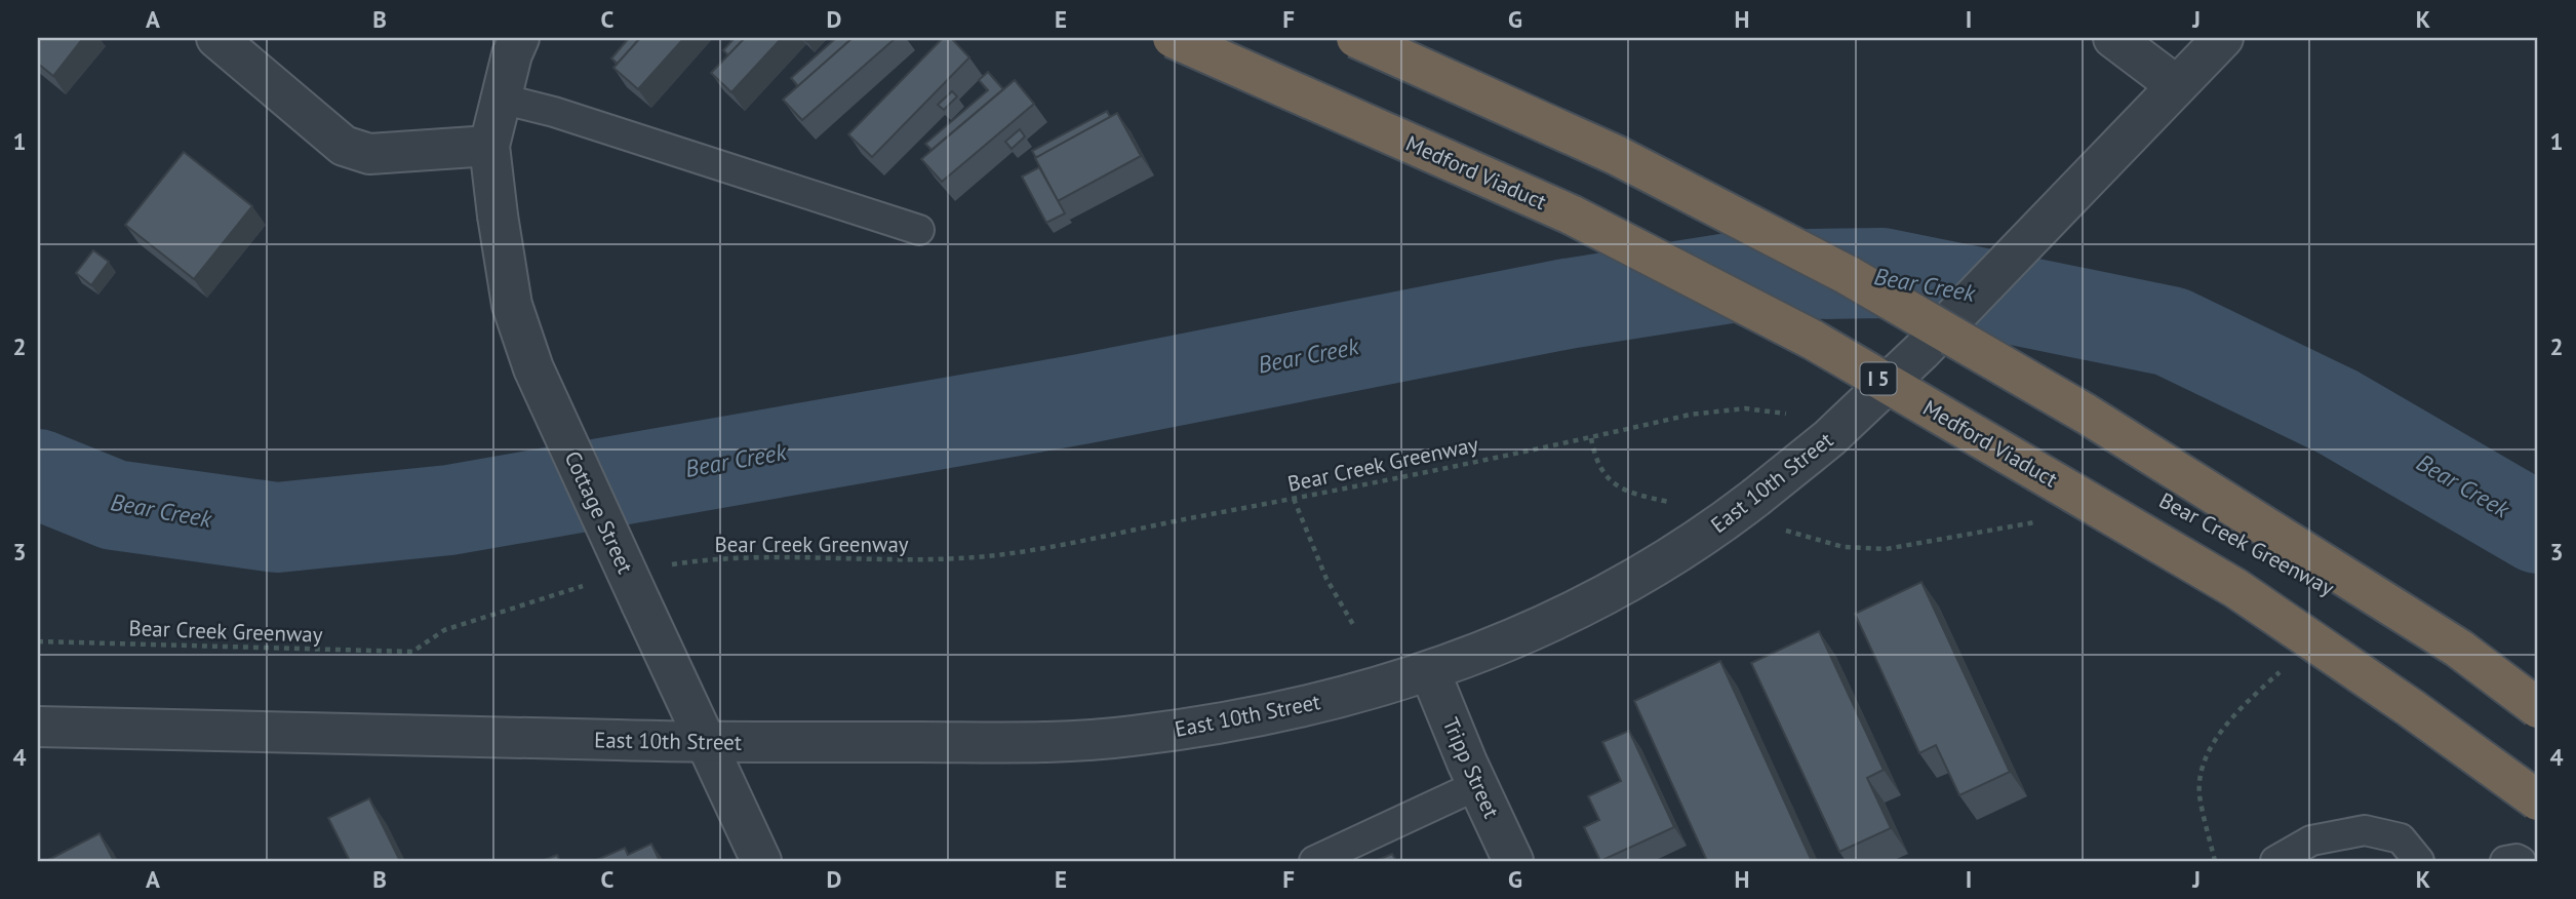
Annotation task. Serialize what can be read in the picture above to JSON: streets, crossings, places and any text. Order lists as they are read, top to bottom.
{
  "streets": {
    "highway": ["Medford Viaduct", "I 5"],
    "street": ["East 10th Street", "Cottage Street", "Tripp Street"],
    "path": ["Bear Creek Greenway"]
  },
  "crossings": [
    ["East 10th Street", "Cottage Street"],
    ["East 10th Street", "Tripp Street"]
  ],
  "water": ["Bear Creek"],
  "grid": {
    "columns": [
      "A",
      "B",
      "C",
      "D",
      "E",
      "F",
      "G",
      "H",
      "I",
      "J",
      "K"
    ],
    "rows": [
      "1",
      "2",
      "3",
      "4"
    ]
  }
}
